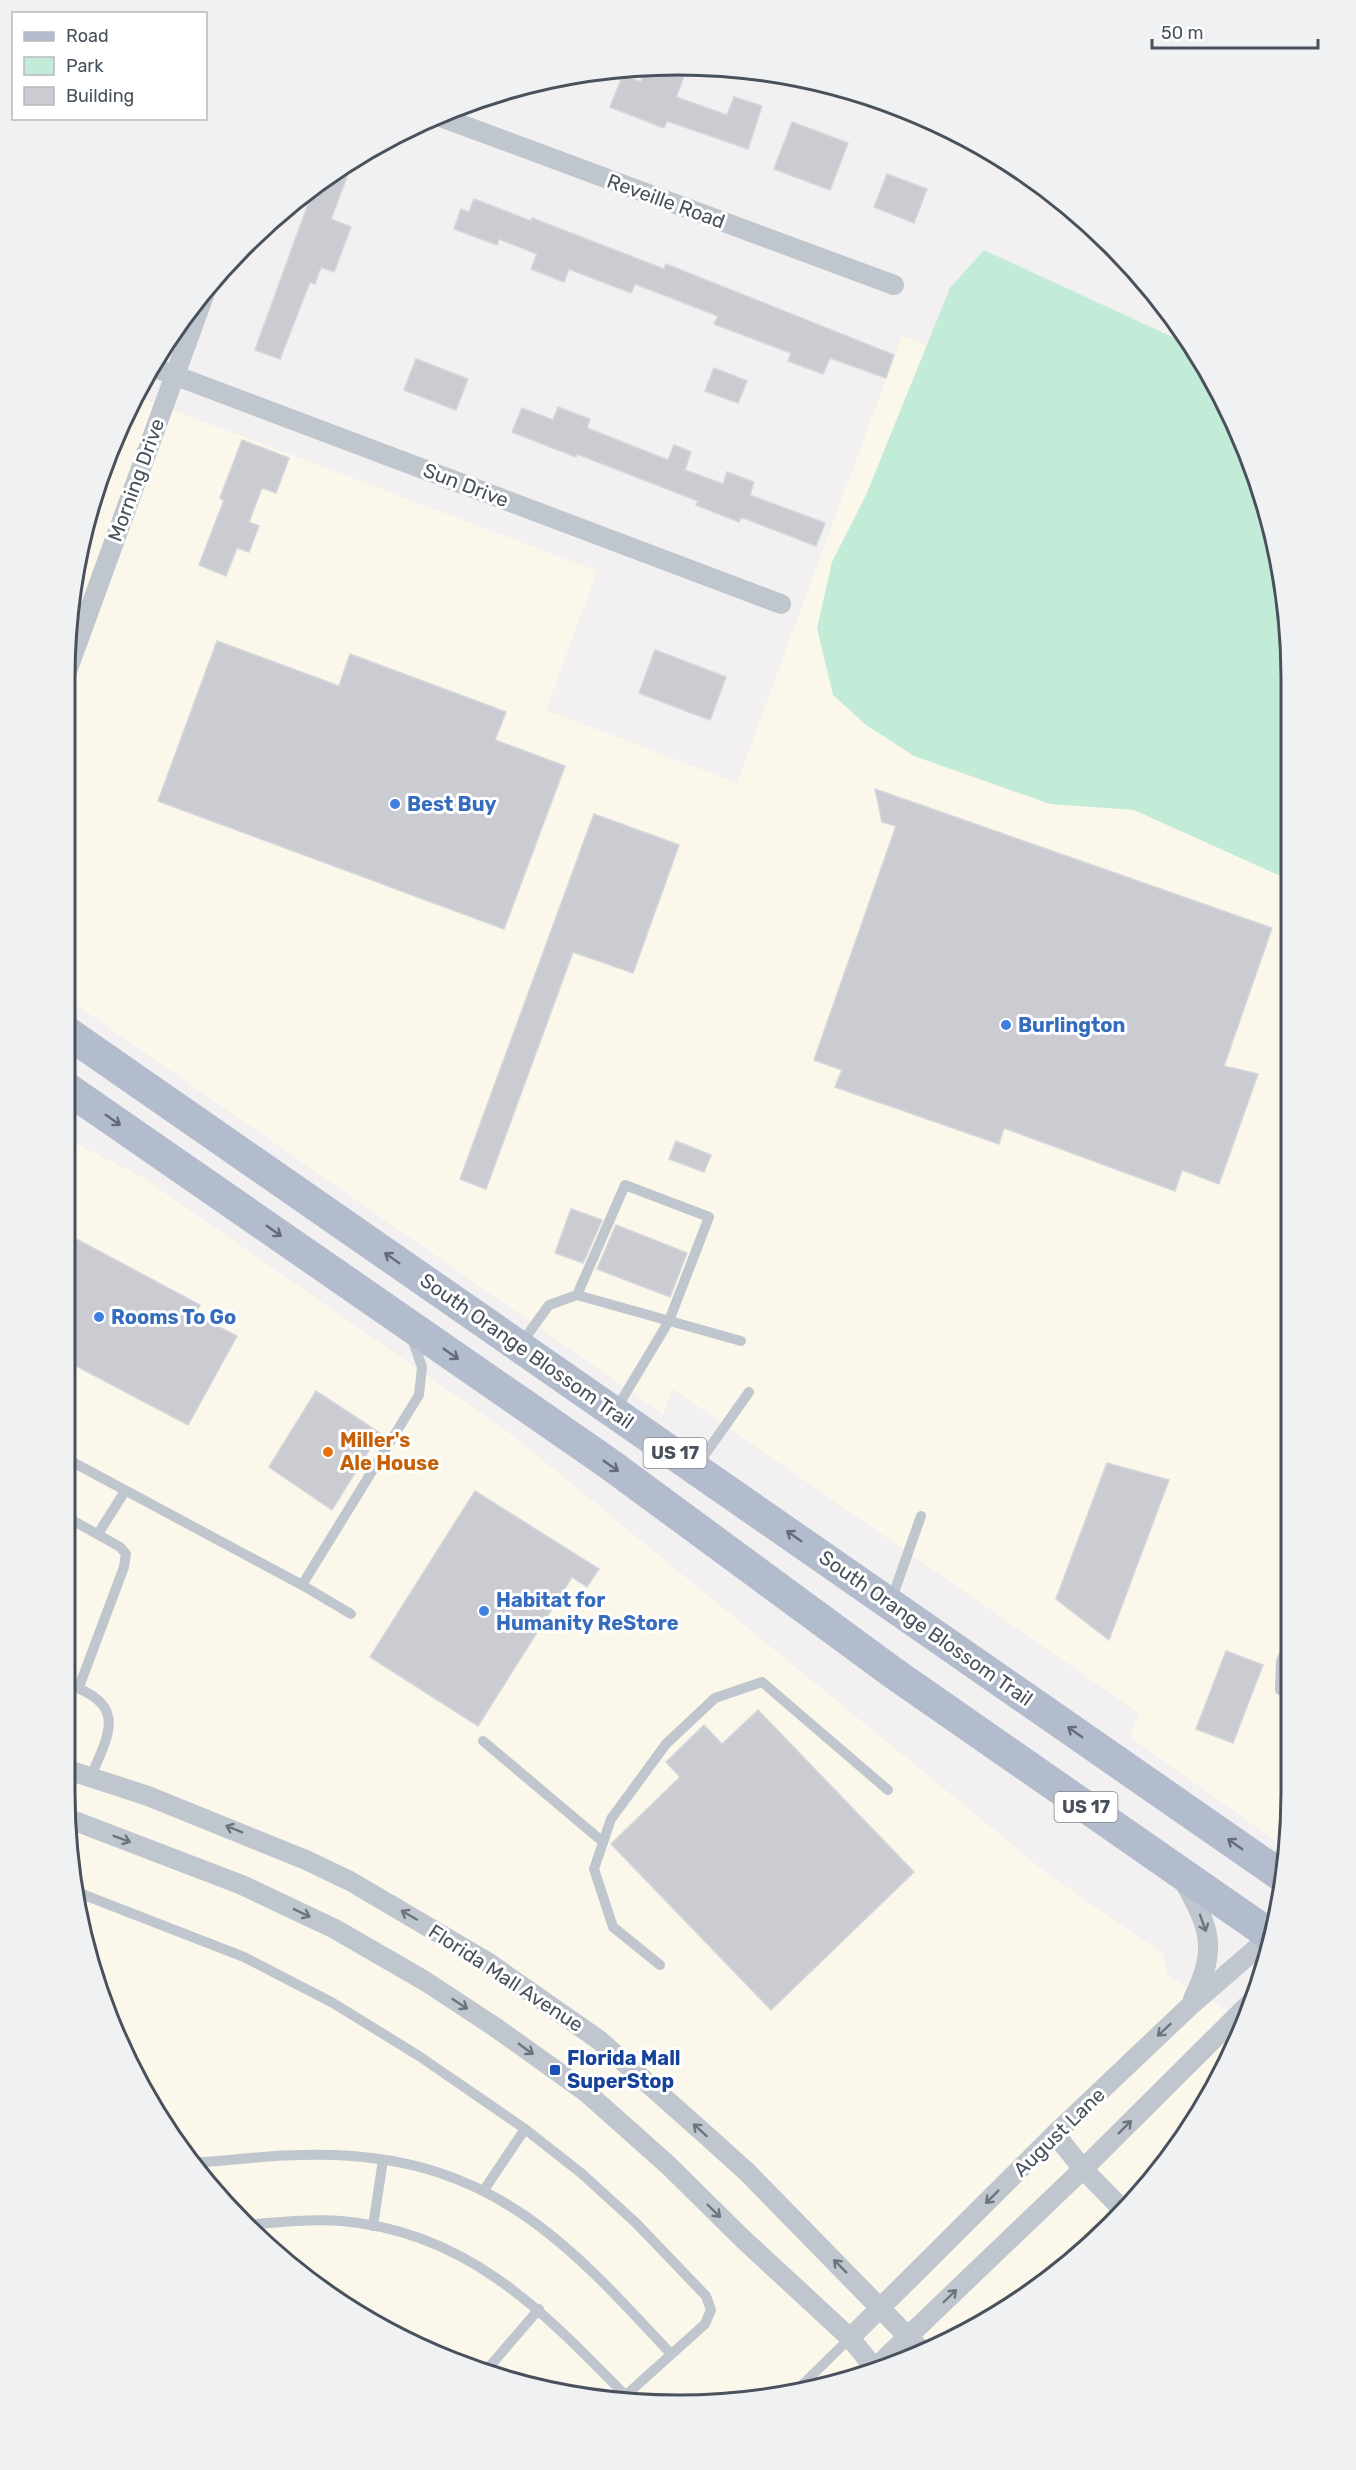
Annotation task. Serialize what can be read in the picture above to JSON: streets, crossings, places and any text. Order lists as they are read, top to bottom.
{
  "streets": {
    "main road": ["South Orange Blossom Trail", "US 17"],
    "street": [
      "Reveille Road",
      "Morning Drive",
      "Sun Drive",
      "Florida Mall Avenue",
      "August Lane"
    ]
  },
  "crossings": [
    ["Morning Drive", "Sun Drive"],
    ["Florida Mall Avenue", "August Lane"]
  ],
  "places": {
    "other": [
      "Best Buy",
      "Burlington",
      "Rooms To Go",
      "Miller's Ale House",
      "Habitat for Humanity ReStore"
    ],
    "transit": ["Florida Mall SuperStop"]
  },
  "legend": ["Road", "Park", "Building"],
  "scale_bar": "50 m"
}
